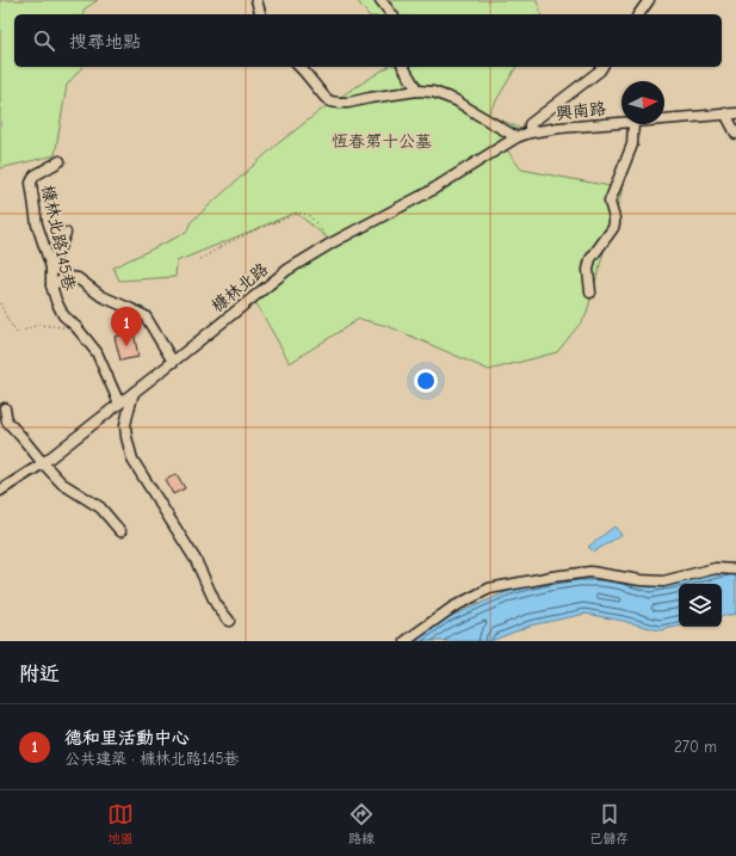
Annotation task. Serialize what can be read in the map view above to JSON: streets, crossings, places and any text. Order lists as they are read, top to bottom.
{
  "streets": {
    "street": ["興南路", "槺林北路145巷", "槺林北路"]
  },
  "crossings": [
    ["興南路", "槺林北路"],
    ["槺林北路145巷", "槺林北路"]
  ],
  "parks": ["恆春第十公墓"],
  "north": "right",
  "page": {
    "search": "搜尋地點",
    "pins": "1",
    "heading": "附近",
    "list": [
      {
        "mark": "1",
        "name": "德和里活動中心",
        "note": "公共建築 · 槺林北路145巷",
        "value": "270 m"
      }
    ],
    "nav": ["地圖", "路線", "已儲存"]
  }
}
